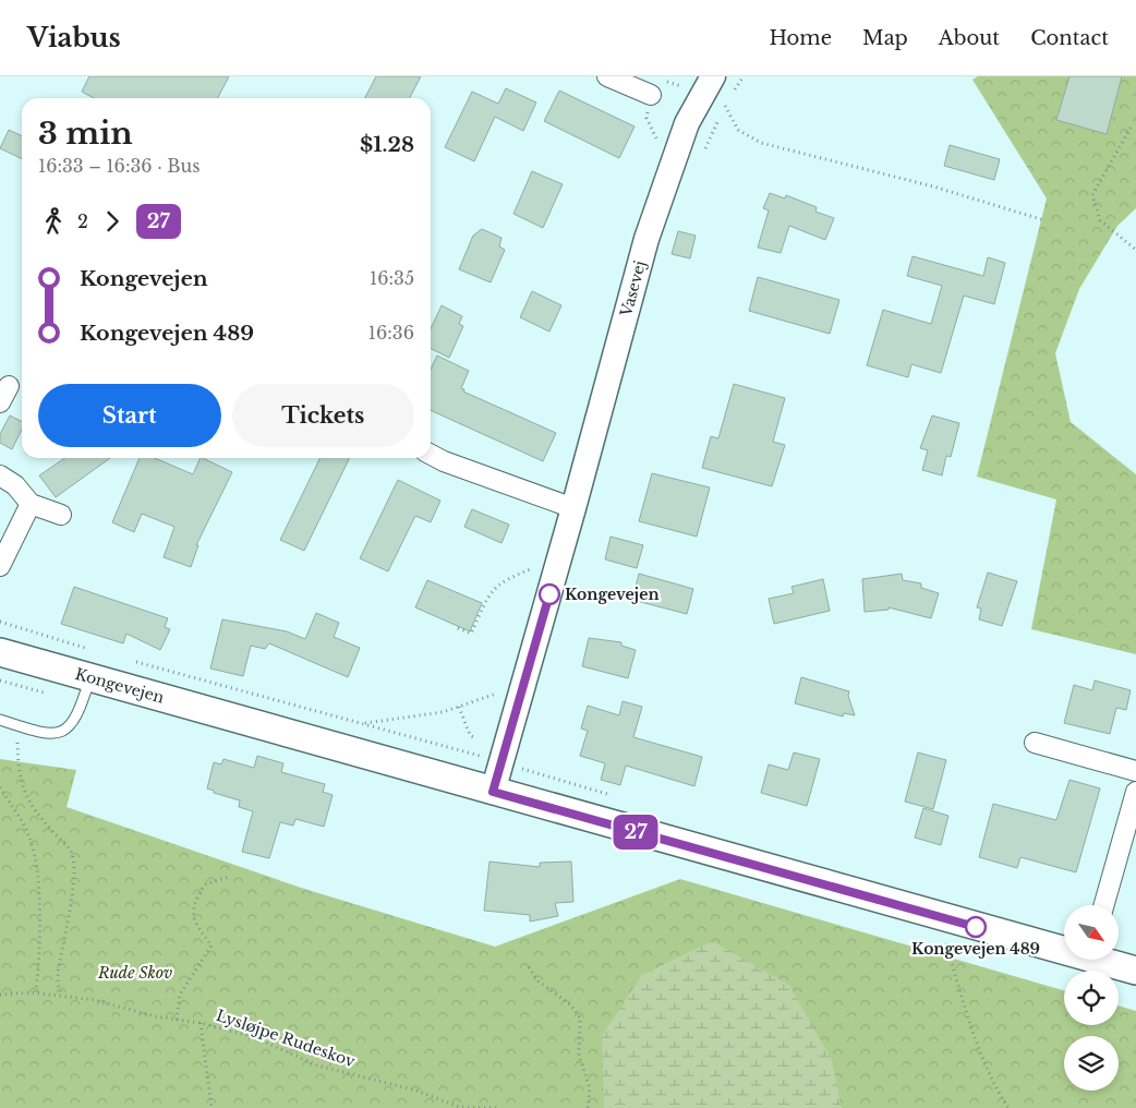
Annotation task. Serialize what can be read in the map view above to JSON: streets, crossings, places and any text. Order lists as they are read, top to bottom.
{
  "streets": {
    "main road": ["Kongevejen"],
    "street": ["Vasevej"],
    "path": ["Lysløjpe Rudeskov"]
  },
  "crossings": [
    ["Vasevej", "Kongevejen"]
  ],
  "parks": ["Rude Skov"],
  "places": ["Kongevejen", "Kongevejen 489"],
  "lines": ["bus line 27"],
  "north": "bottom right",
  "page": {
    "header": "Viabus",
    "nav": [
      "Home",
      "Map",
      "About",
      "Contact"
    ],
    "on_map": "27",
    "heading": ["3 min", "16:33 – 16:36 · Bus", "$1.28"],
    "legs": ["2", "27"],
    "list": [
      {
        "name": "Kongevejen",
        "value": "16:35"
      },
      {
        "name": "Kongevejen 489",
        "value": "16:36"
      }
    ],
    "buttons": ["Start", "Tickets"]
  }
}
